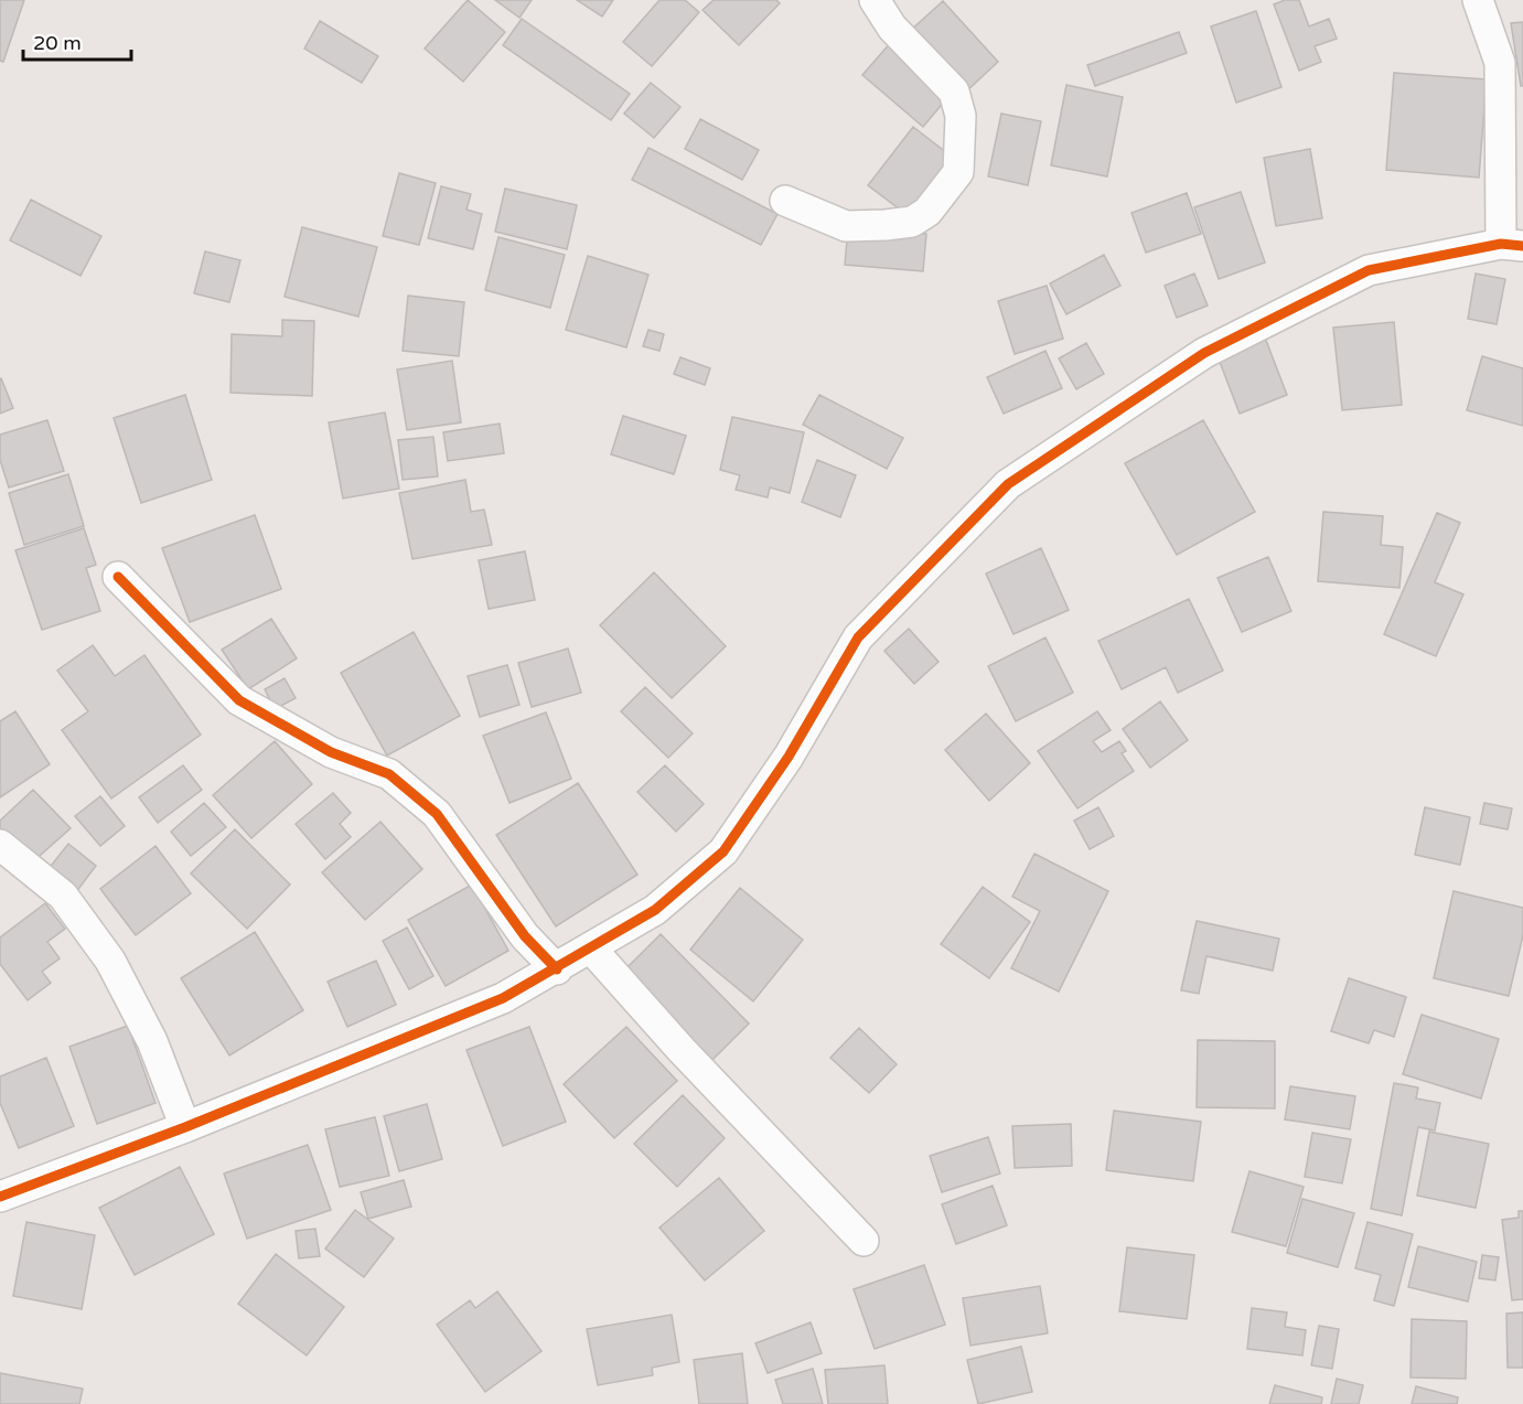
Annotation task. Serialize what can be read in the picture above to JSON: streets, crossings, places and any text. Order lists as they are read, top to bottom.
{
  "scale_bar": "20 m"
}
